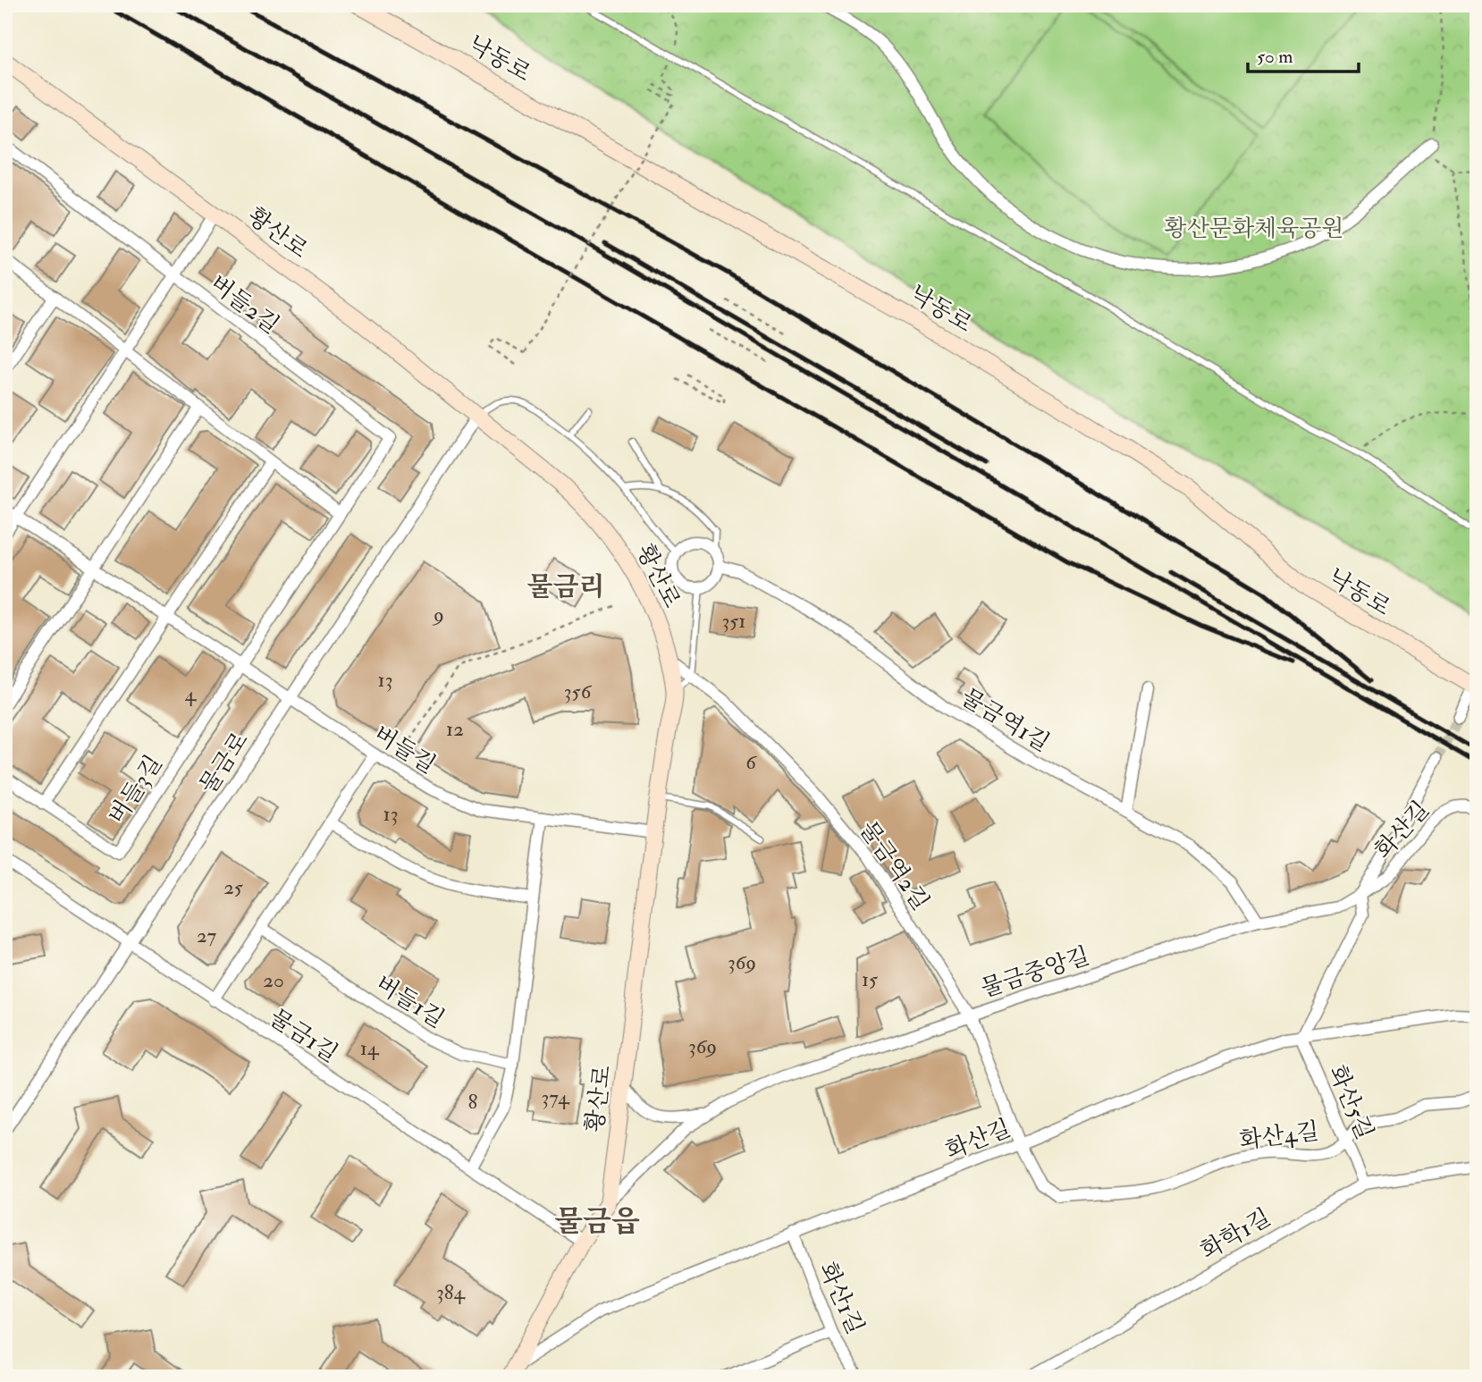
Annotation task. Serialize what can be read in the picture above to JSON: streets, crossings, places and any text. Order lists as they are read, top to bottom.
{
  "streets": {
    "main road": ["낙동로", "황산로"],
    "street": [
      "버들2길",
      "물금역1길",
      "버들길",
      "물금로",
      "버들3길",
      "화산길",
      "물금역2길",
      "물금중앙길",
      "버들1길",
      "물금1길",
      "화산5길",
      "화산4길",
      "화학1길",
      "화산1길"
    ]
  },
  "crossings": [
    ["황산로", "버들길"],
    ["황산로", "물금로"],
    ["황산로", "화산길"],
    ["황산로", "물금역2길"],
    ["황산로", "물금중앙길"],
    ["황산로", "물금1길"],
    ["버들2길", "버들길"],
    ["버들2길", "버들3길"],
    ["물금역1길", "물금중앙길"],
    ["버들길", "물금로"],
    ["버들길", "버들3길"],
    ["물금로", "물금1길"],
    ["화산길", "물금역2길"],
    ["화산길", "물금중앙길"],
    ["화산길", "화산5길"],
    ["화산길", "화산1길"],
    ["물금역2길", "물금중앙길"],
    ["물금역2길", "화산4길"],
    ["화산5길", "화산4길"],
    ["화산5길", "화학1길"]
  ],
  "districts": ["물금리", "물금읍"],
  "parks": ["황산문화체육공원"],
  "house_numbers": [
    "9",
    "351",
    "13",
    "356",
    "4",
    "12",
    "6",
    "13",
    "25",
    "27",
    "369",
    "15",
    "20",
    "369",
    "14",
    "374",
    "8",
    "384"
  ],
  "scale_bar": "50 m"
}
